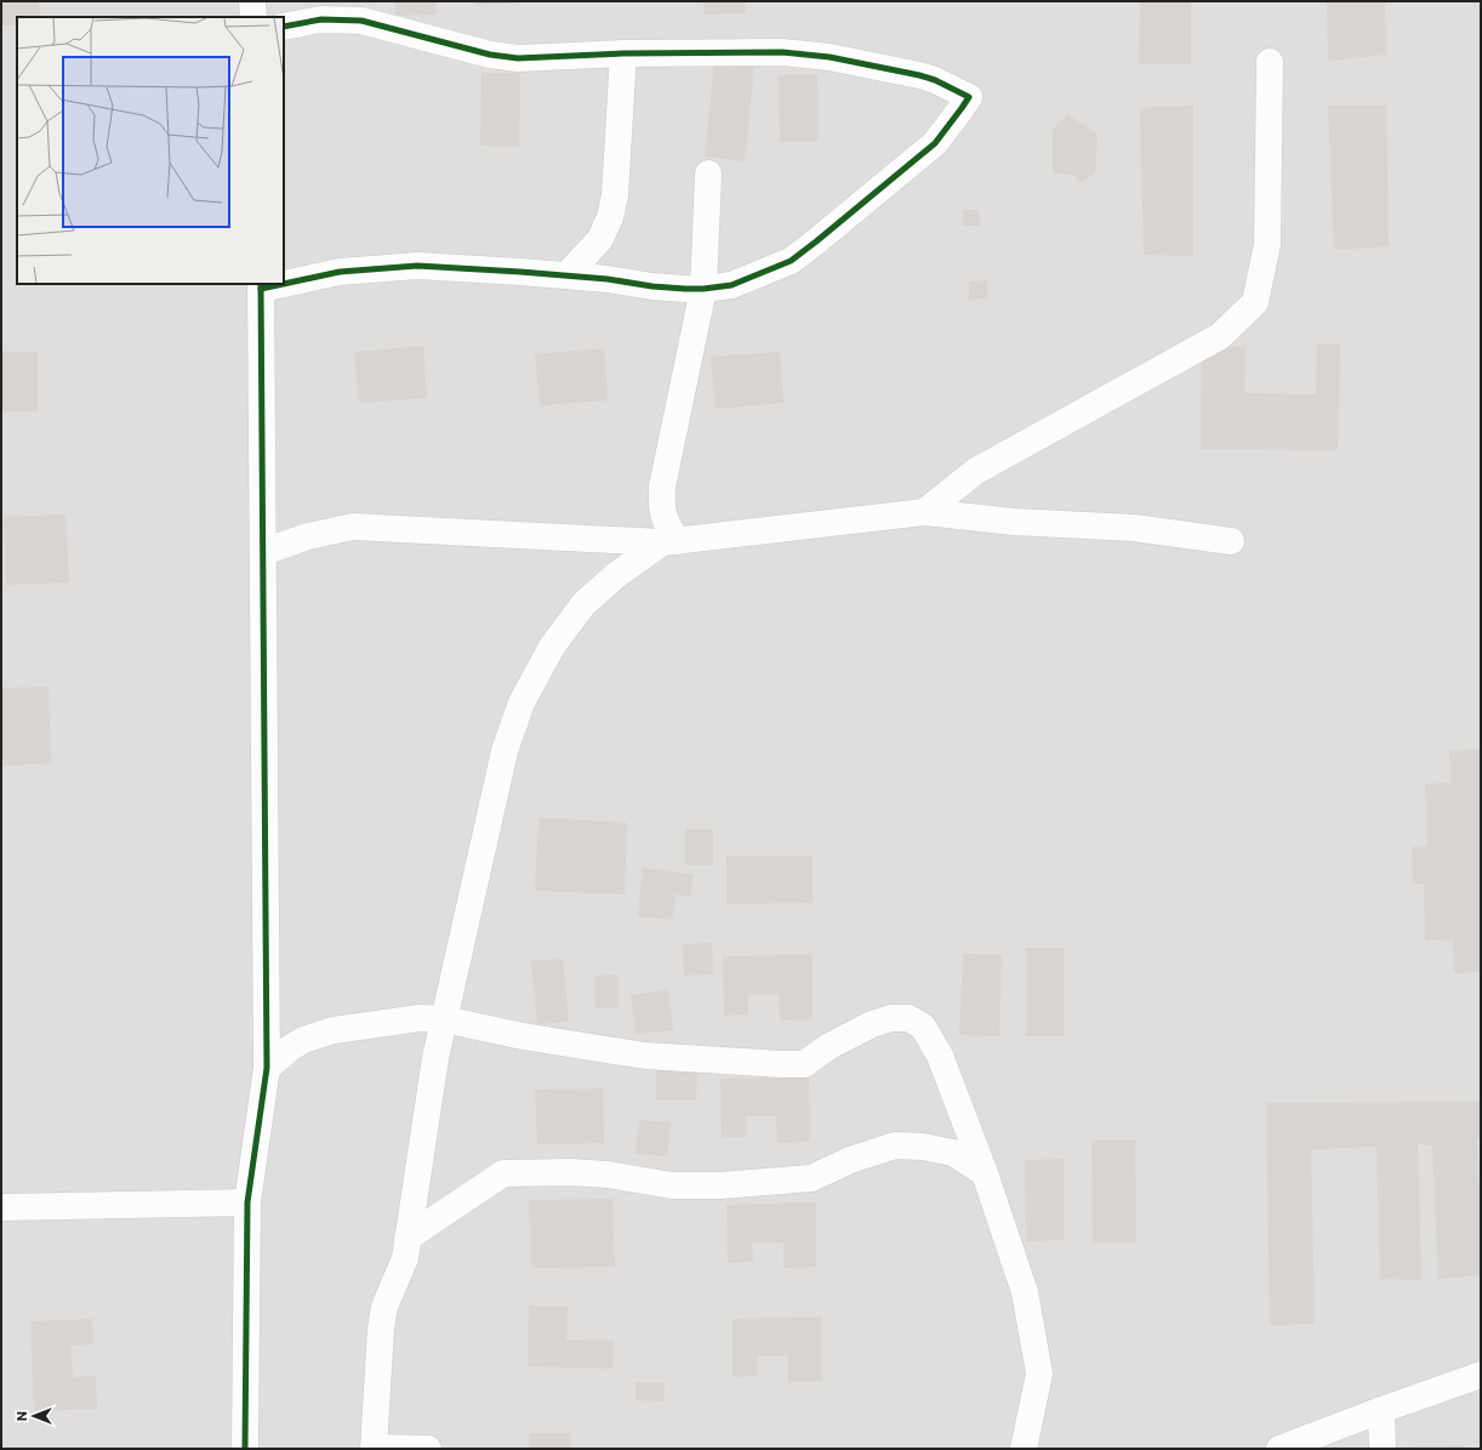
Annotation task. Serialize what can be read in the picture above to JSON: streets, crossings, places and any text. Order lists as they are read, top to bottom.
{
  "north": "left"
}
